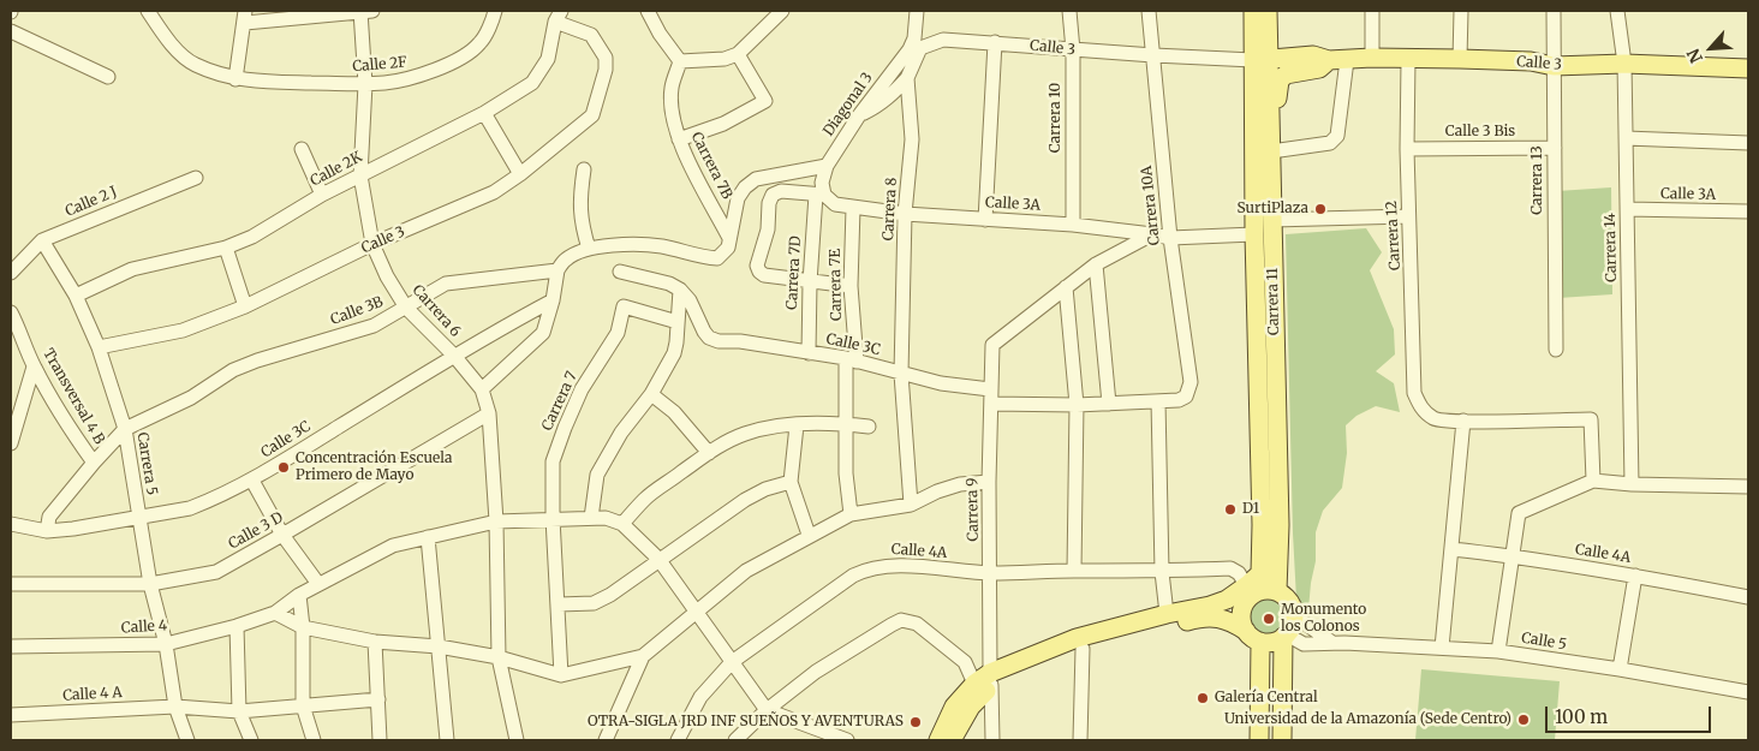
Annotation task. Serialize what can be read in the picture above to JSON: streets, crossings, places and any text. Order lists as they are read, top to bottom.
{
  "streets": {
    "main road": ["Calle 3", "Carrera 11"],
    "street": [
      "Calle 2F",
      "Diagonal 3",
      "Carrera 10",
      "Calle 3 Bis",
      "Carrera 7B",
      "Calle 2K",
      "Carrera 13",
      "Calle 3A",
      "Calle 2 J",
      "Carrera 10A",
      "Carrera 8",
      "Carrera 12",
      "Carrera 14",
      "Carrera 7D",
      "Carrera 7E",
      "Calle 3B",
      "Carrera 6",
      "Calle 3C",
      "Transversal 4 B",
      "Carrera 7",
      "Carrera 5",
      "Carrera 9",
      "Calle 3 D",
      "Calle 4A",
      "Calle 4",
      "Calle 5",
      "Calle 4 A"
    ]
  },
  "crossings": [
    ["Calle 3", "Diagonal 3"],
    ["Calle 3", "Carrera 10"],
    ["Calle 3", "Calle 2K"],
    ["Calle 3", "Carrera 13"],
    ["Calle 3", "Carrera 10A"],
    ["Calle 3", "Carrera 8"],
    ["Calle 3", "Carrera 12"],
    ["Calle 3", "Carrera 14"],
    ["Calle 3", "Carrera 11"],
    ["Calle 3", "Carrera 6"],
    ["Calle 3", "Carrera 5"],
    ["Calle 2F", "Carrera 6"],
    ["Diagonal 3", "Calle 3A"],
    ["Diagonal 3", "Carrera 8"],
    ["Diagonal 3", "Carrera 7D"],
    ["Carrera 10", "Calle 3A"],
    ["Calle 3 Bis", "Carrera 13"],
    ["Calle 3 Bis", "Carrera 12"],
    ["Calle 2K", "Carrera 6"],
    ["Calle 2K", "Carrera 5"],
    ["Calle 3A", "Carrera 10A"],
    ["Calle 3A", "Carrera 8"],
    ["Calle 3A", "Carrera 14"],
    ["Calle 3A", "Carrera 7D"],
    ["Calle 3A", "Carrera 7E"],
    ["Calle 3A", "Carrera 11"],
    ["Calle 2 J", "Carrera 5"],
    ["Carrera 8", "Calle 3C"],
    ["Carrera 7D", "Calle 3C"],
    ["Carrera 7E", "Calle 3C"],
    ["Carrera 11", "Calle 4A"],
    ["Carrera 11", "Calle 5"],
    ["Calle 3B", "Carrera 6"],
    ["Calle 3B", "Calle 3C"],
    ["Calle 3B", "Transversal 4 B"],
    ["Calle 3B", "Carrera 5"],
    ["Carrera 6", "Calle 3C"],
    ["Carrera 6", "Calle 3 D"],
    ["Carrera 6", "Calle 4"],
    ["Calle 3C", "Carrera 5"],
    ["Calle 3C", "Carrera 9"],
    ["Carrera 7", "Calle 4"],
    ["Carrera 5", "Calle 3 D"],
    ["Carrera 5", "Calle 4"],
    ["Carrera 5", "Calle 4 A"],
    ["Carrera 9", "Calle 4A"],
    ["Calle 4A", "Calle 5"]
  ],
  "places": [
    "SurtiPlaza",
    "Concentración Escuela Primero de Mayo",
    "D1",
    "Monumento los Colonos",
    "Galería Central",
    "Universidad de la Amazonía (Sede Centro)",
    "OTRA-SIGLA JRD INF SUEÑOS Y AVENTURAS"
  ],
  "scale_bar": "100 m",
  "north": "bottom left"
}
